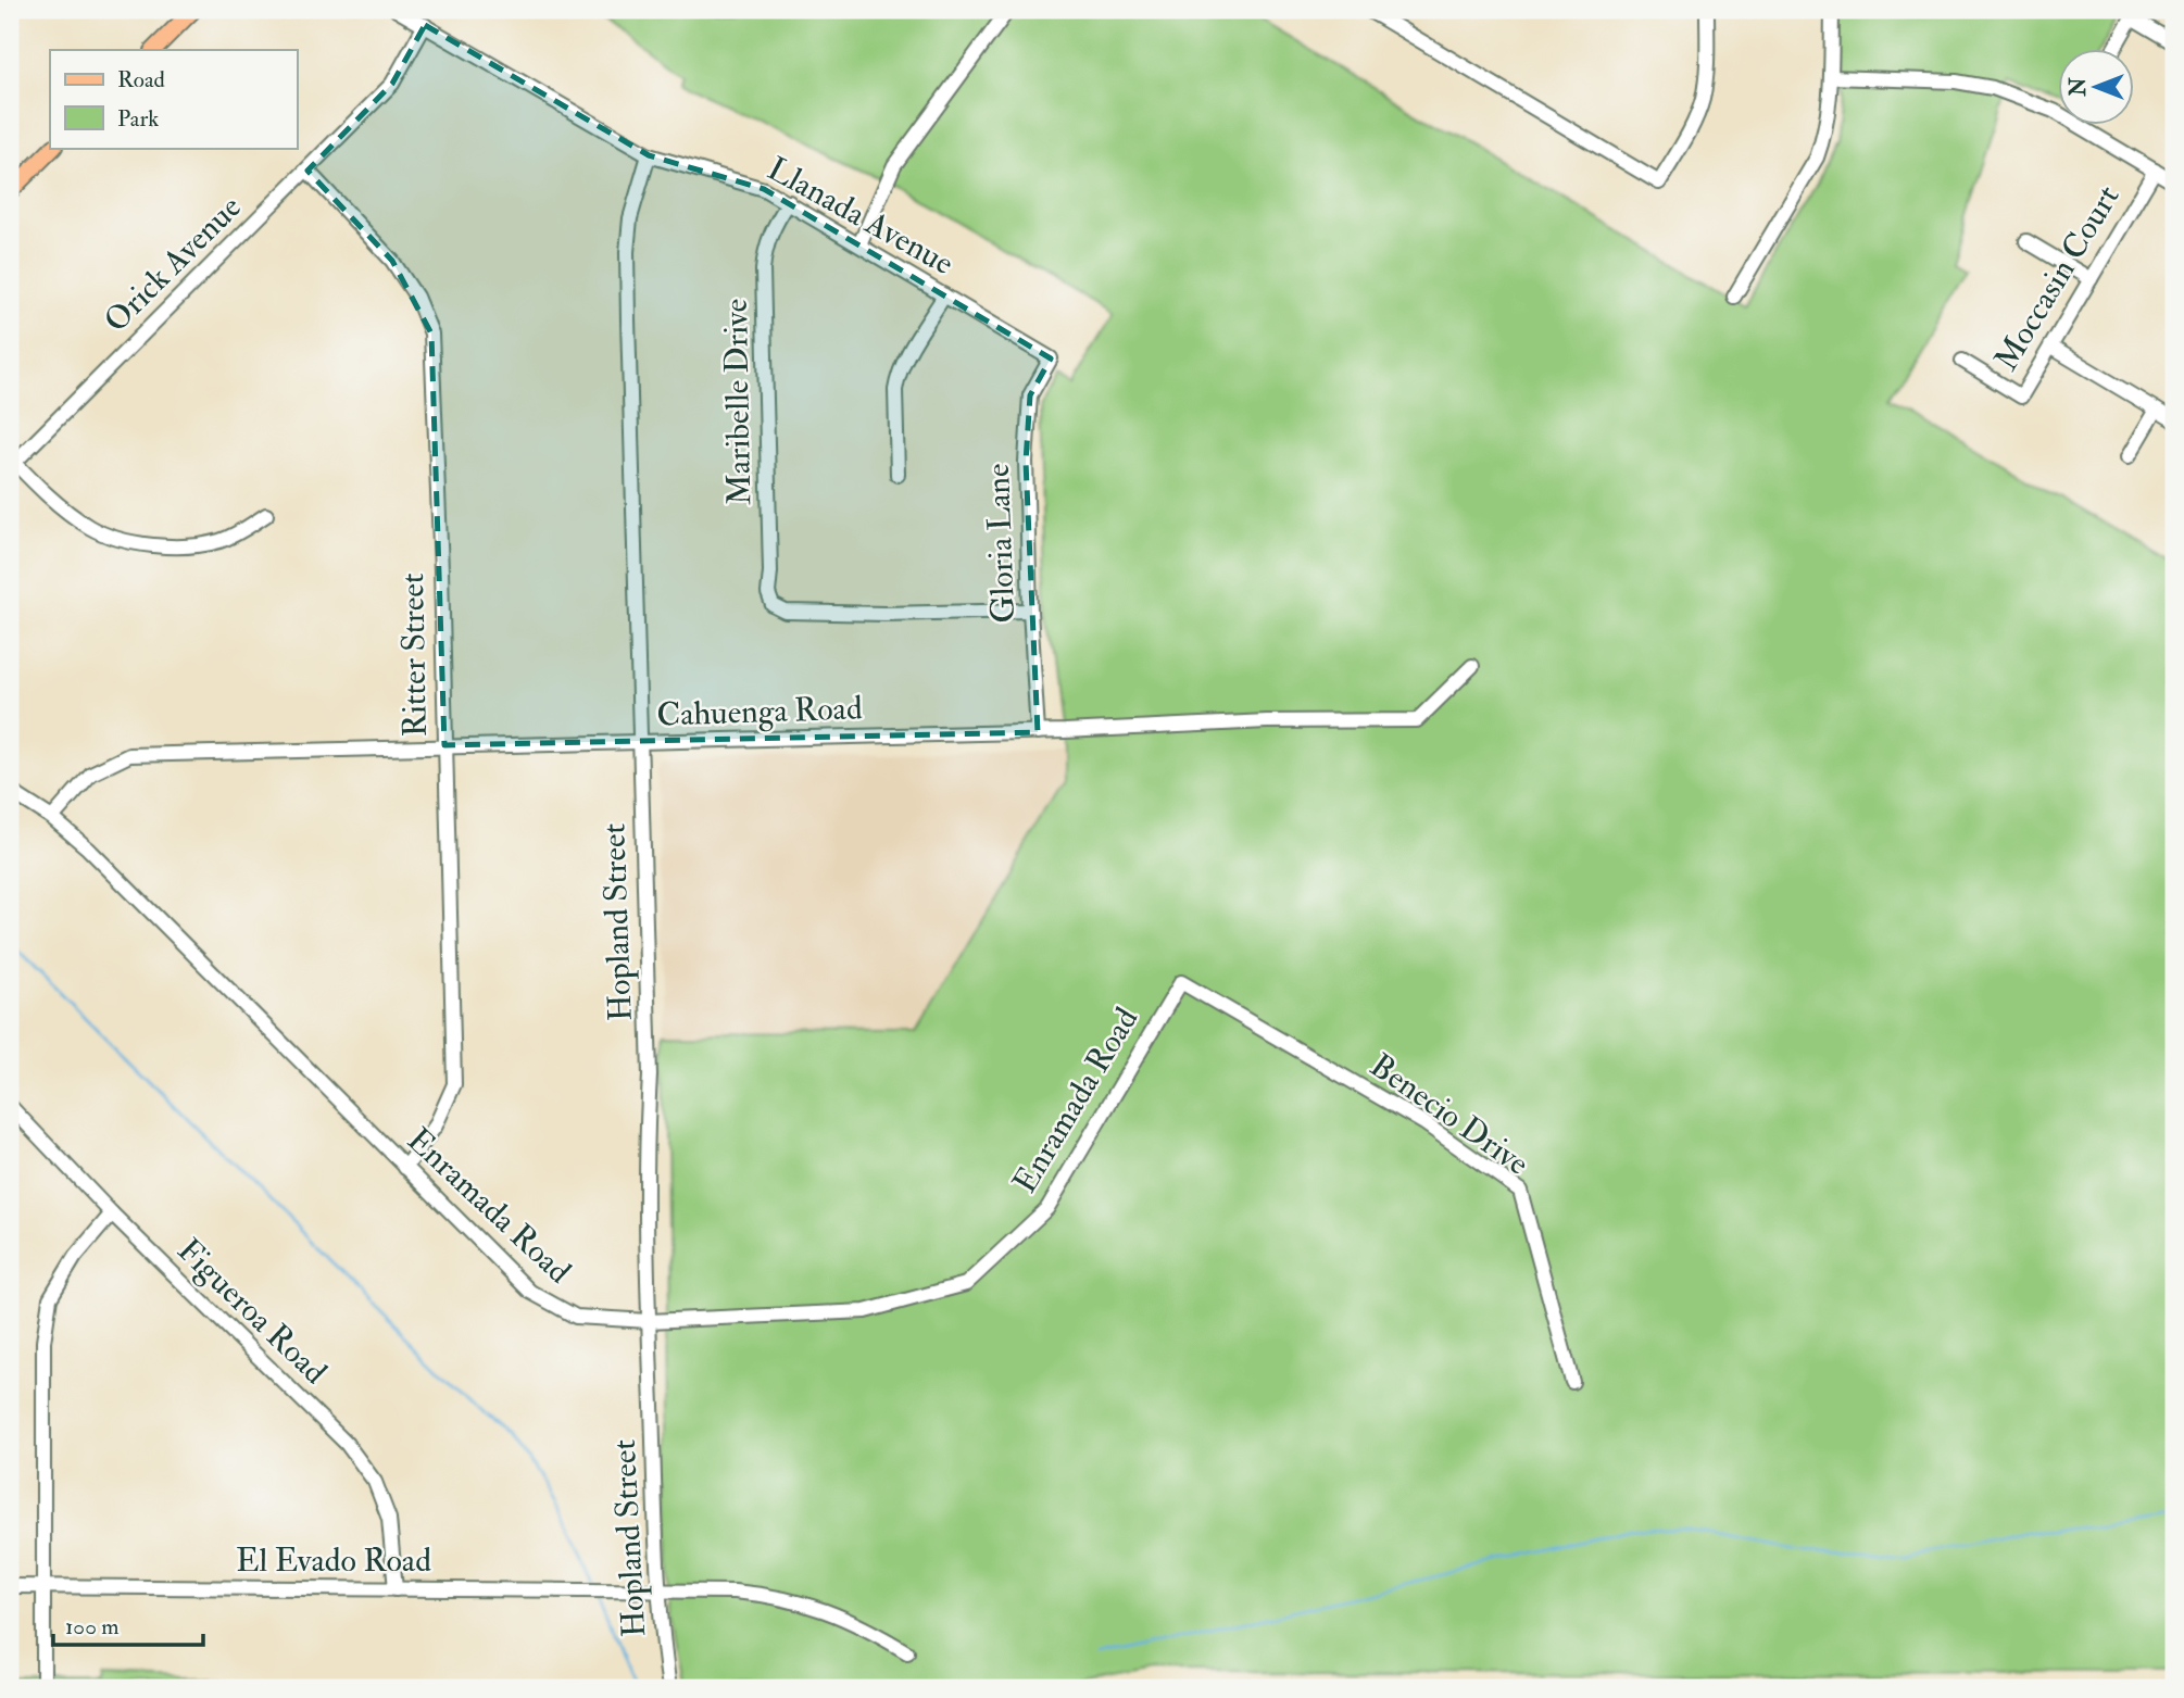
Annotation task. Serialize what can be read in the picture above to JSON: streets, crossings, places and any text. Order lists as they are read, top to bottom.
{
  "streets": {
    "street": [
      "Llanada Avenue",
      "Orick Avenue",
      "Moccasin Court",
      "Maribelle Drive",
      "Gloria Lane",
      "Ritter Street",
      "Cahuenga Road",
      "Hopland Street",
      "Enramada Road",
      "Benecio Drive",
      "Figueroa Road",
      "El Evado Road"
    ]
  },
  "crossings": [
    ["Llanada Avenue", "Orick Avenue"],
    ["Llanada Avenue", "Maribelle Drive"],
    ["Llanada Avenue", "Gloria Lane"],
    ["Llanada Avenue", "Hopland Street"],
    ["Orick Avenue", "Ritter Street"],
    ["Maribelle Drive", "Gloria Lane"],
    ["Gloria Lane", "Cahuenga Road"],
    ["Ritter Street", "Cahuenga Road"],
    ["Ritter Street", "Enramada Road"],
    ["Cahuenga Road", "Hopland Street"],
    ["Cahuenga Road", "Enramada Road"],
    ["Hopland Street", "Enramada Road"],
    ["Hopland Street", "El Evado Road"],
    ["Enramada Road", "Benecio Drive"],
    ["Figueroa Road", "El Evado Road"]
  ],
  "legend": ["Road", "Park"],
  "scale_bar": "100 m",
  "north": "left"
}
